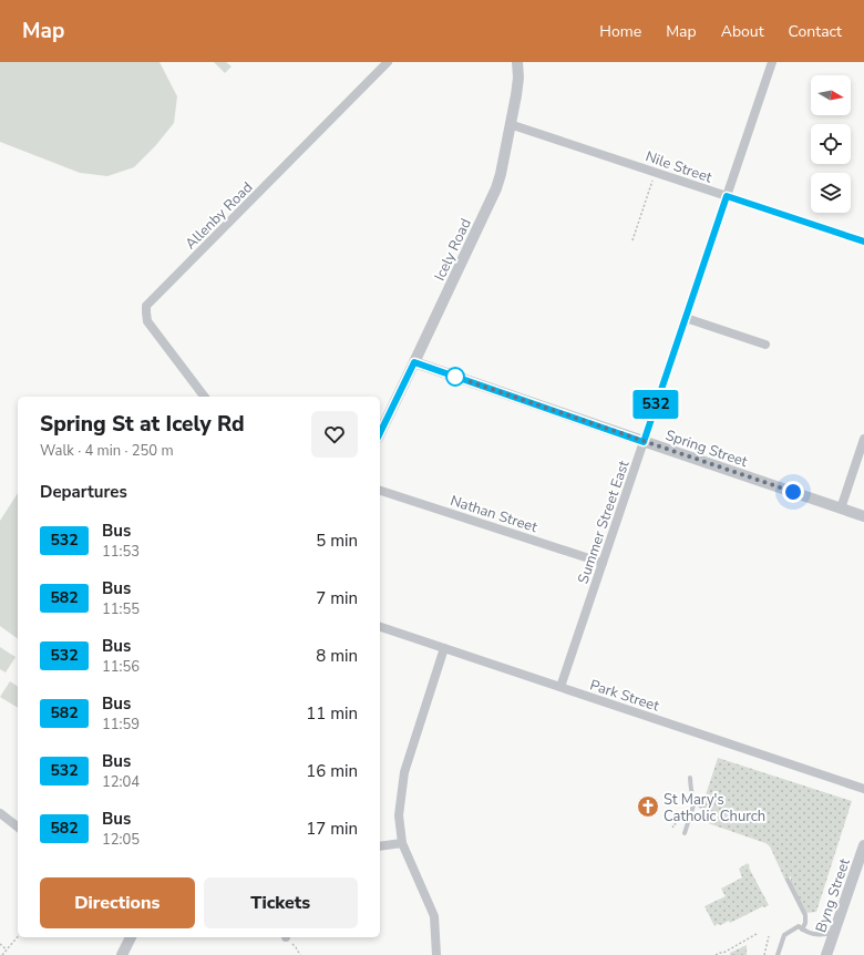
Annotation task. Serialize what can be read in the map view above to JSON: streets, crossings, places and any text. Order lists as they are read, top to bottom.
{
  "streets": {
    "street": [
      "Nile Street",
      "Allenby Road",
      "Icely Road",
      "Spring Street",
      "Nathan Street",
      "Summer Street East",
      "Park Street",
      "Byng Street"
    ]
  },
  "crossings": [
    ["Nile Street", "Icely Road"],
    ["Nile Street", "Summer Street East"],
    ["Icely Road", "Spring Street"],
    ["Spring Street", "Summer Street East"],
    ["Nathan Street", "Summer Street East"],
    ["Summer Street East", "Park Street"]
  ],
  "places": {
    "church": ["St Mary's Catholic Church"]
  },
  "lines": ["bus line 532"],
  "north": "right",
  "page": {
    "header": "Map",
    "nav": [
      "Home",
      "Map",
      "About",
      "Contact"
    ],
    "on_map": "532",
    "heading": [
      ["Spring St at Icely Rd", "Walk · 4 min · 250 m"],
      "Departures"
    ],
    "list": [
      {
        "mark": "532",
        "name": "Bus",
        "note": "11:53",
        "value": "5 min"
      },
      {
        "mark": "582",
        "name": "Bus",
        "note": "11:55",
        "value": "7 min"
      },
      {
        "mark": "532",
        "name": "Bus",
        "note": "11:56",
        "value": "8 min"
      },
      {
        "mark": "582",
        "name": "Bus",
        "note": "11:59",
        "value": "11 min"
      },
      {
        "mark": "532",
        "name": "Bus",
        "note": "12:04",
        "value": "16 min"
      },
      {
        "mark": "582",
        "name": "Bus",
        "note": "12:05",
        "value": "17 min"
      }
    ],
    "buttons": ["Directions", "Tickets"]
  }
}
